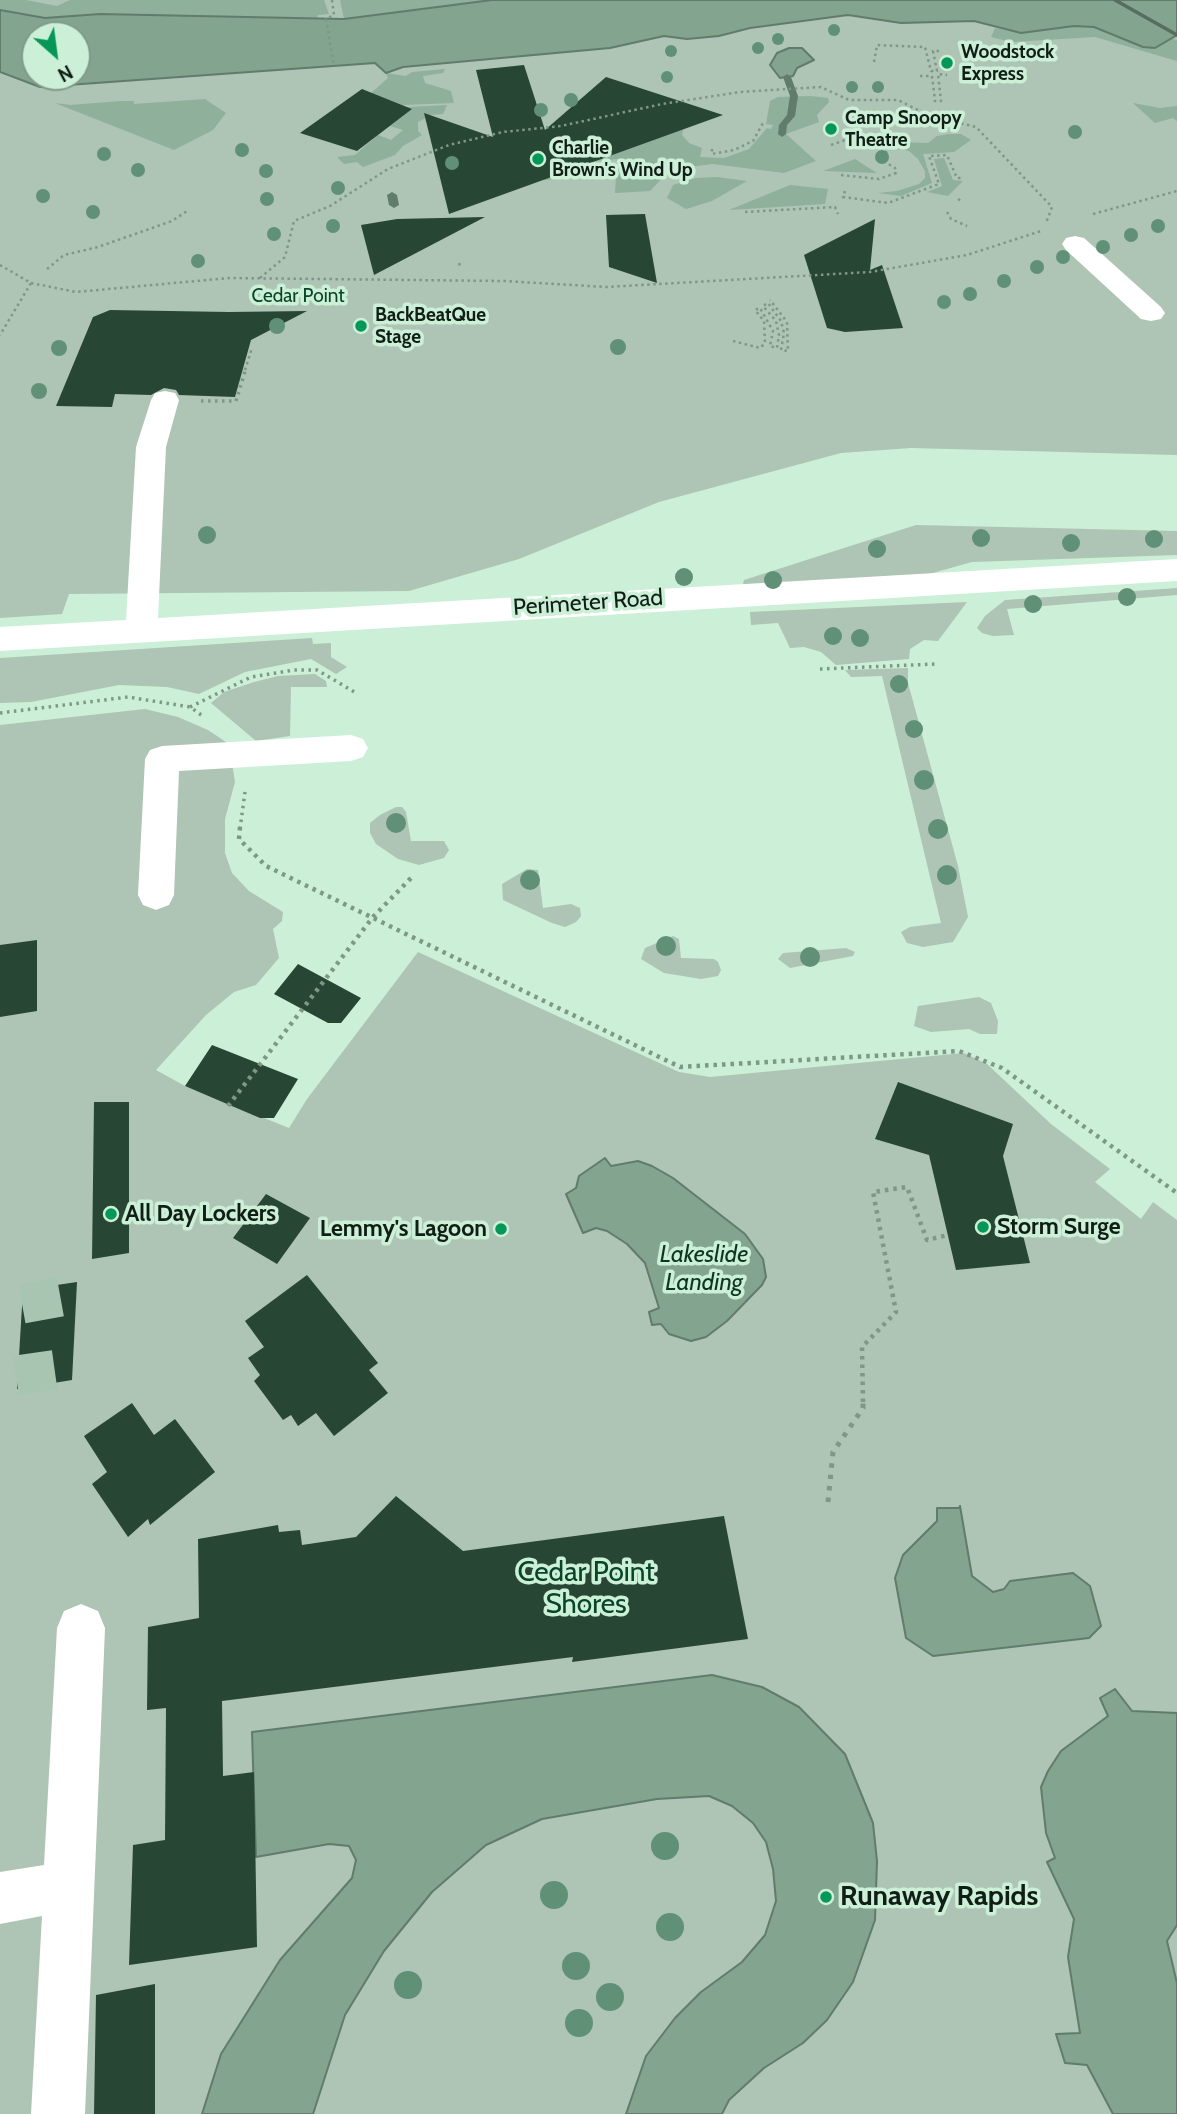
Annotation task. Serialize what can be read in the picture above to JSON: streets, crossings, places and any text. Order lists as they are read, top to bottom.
{
  "streets": {
    "street": ["Perimeter Road"]
  },
  "water": ["Lakeslide Landing"],
  "parks": ["Cedar Point", "Cedar Point Shores"],
  "places": [
    "Woodstock Express",
    "Camp Snoopy Theatre",
    "Charlie Brown's Wind Up",
    "BackBeatQue Stage",
    "All Day Lockers",
    "Storm Surge",
    "Lemmy's Lagoon",
    "Runaway Rapids"
  ],
  "north": "bottom right"
}
